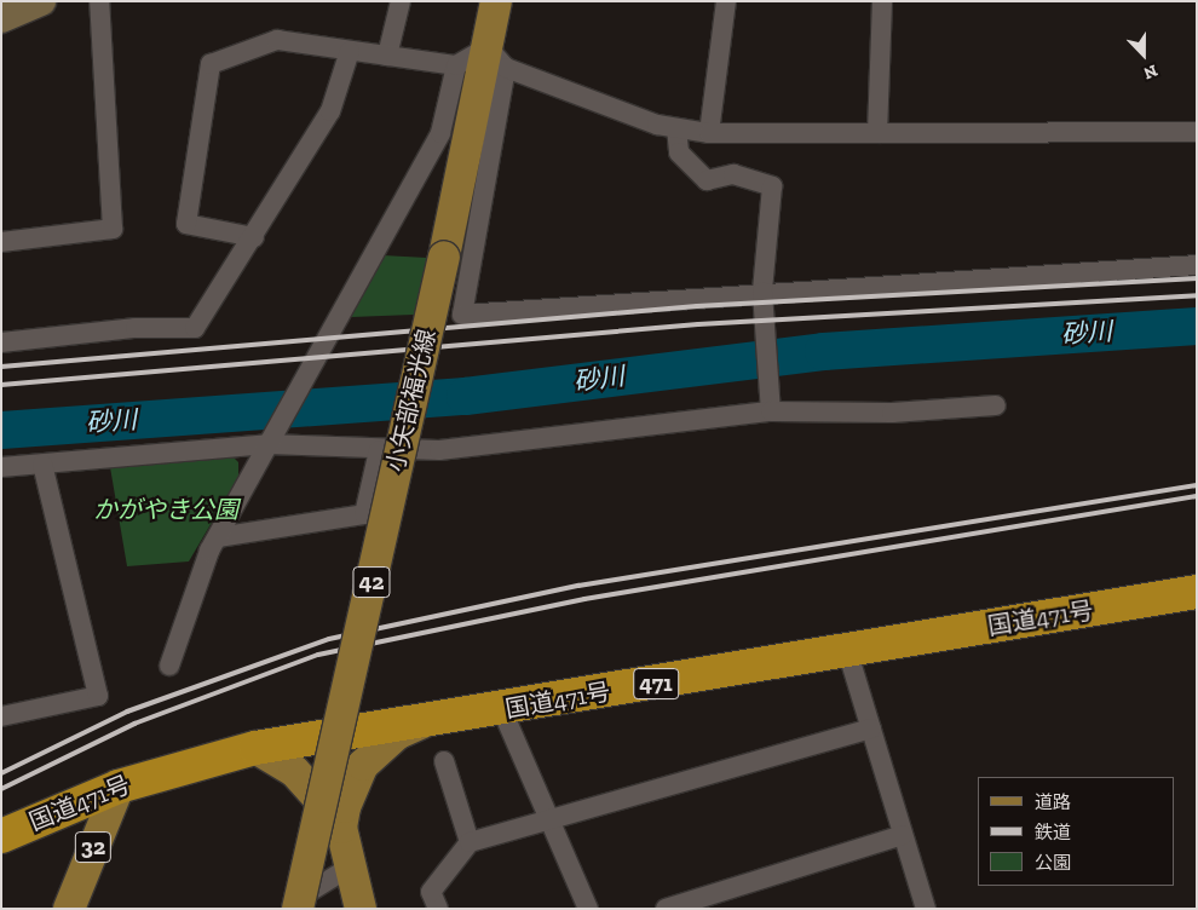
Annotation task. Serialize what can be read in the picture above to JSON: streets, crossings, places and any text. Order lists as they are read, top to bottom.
{
  "streets": {
    "highway": ["国道471号", "471"],
    "main road": ["小矢部福光線", "42", "32"]
  },
  "crossings": [
    ["国道471号", "32"]
  ],
  "water": ["砂川"],
  "parks": ["かがやき公園"],
  "legend": ["道路", "鉄道", "公園"],
  "north": "bottom"
}
